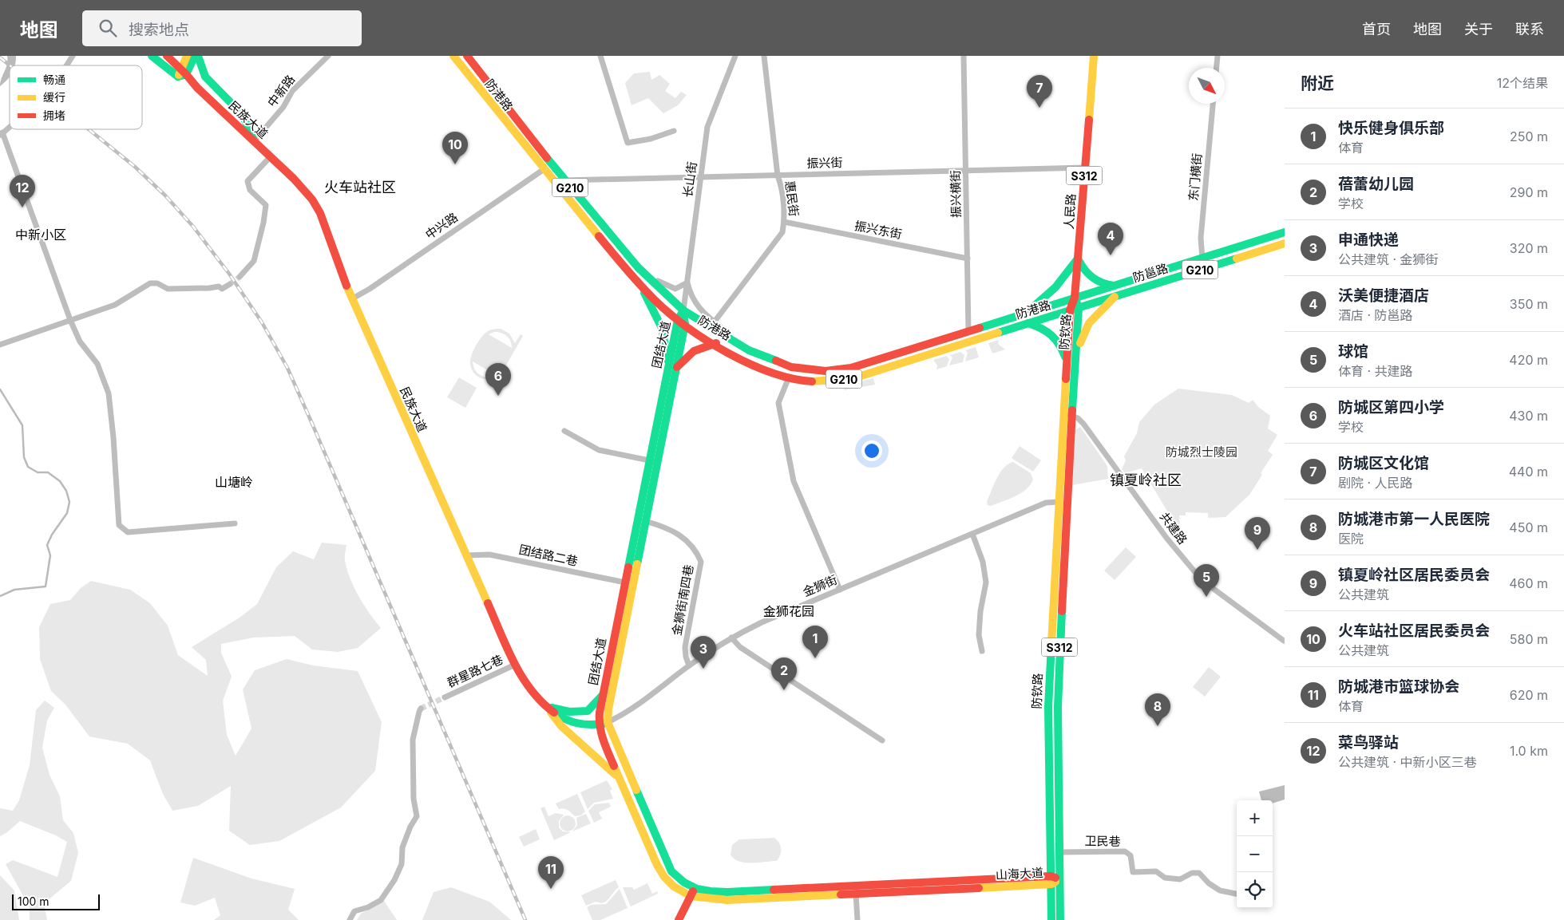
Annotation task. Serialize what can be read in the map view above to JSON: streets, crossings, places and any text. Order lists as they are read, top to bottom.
{
  "streets": {
    "main road": [
      "防港路",
      "民族大道",
      "S312",
      "G210",
      "人民路",
      "防邕路",
      "防钦路",
      "团结大道",
      "山海大道"
    ],
    "street": [
      "中新路",
      "振兴街",
      "东门横街",
      "长山街",
      "振兴横街",
      "惠民街",
      "中兴路",
      "振兴东街",
      "共建路",
      "团结路二巷",
      "金狮街",
      "金狮街南四巷",
      "群星路七巷",
      "卫民巷"
    ]
  },
  "crossings": [
    ["中新路", "民族大道"],
    ["防港路", "振兴街"],
    ["防港路", "长山街"],
    ["防港路", "振兴横街"],
    ["防港路", "人民路"],
    ["防港路", "中兴路"],
    ["防港路", "防邕路"],
    ["防港路", "防钦路"],
    ["防港路", "团结大道"],
    ["民族大道", "中兴路"],
    ["民族大道", "团结大道"],
    ["民族大道", "团结路二巷"],
    ["民族大道", "金狮街"],
    ["民族大道", "群星路七巷"],
    ["振兴街", "长山街"],
    ["振兴街", "振兴横街"],
    ["振兴街", "惠民街"],
    ["振兴街", "人民路"],
    ["东门横街", "防邕路"],
    ["长山街", "团结大道"],
    ["振兴横街", "振兴东街"],
    ["惠民街", "振兴东街"],
    ["人民路", "防邕路"],
    ["人民路", "防钦路"],
    ["防邕路", "防钦路"],
    ["防钦路", "共建路"],
    ["防钦路", "金狮街"],
    ["防钦路", "卫民巷"],
    ["防钦路", "山海大道"],
    ["团结大道", "团结路二巷"],
    ["团结大道", "金狮街"],
    ["团结大道", "金狮街南四巷"],
    ["团结大道", "山海大道"],
    ["金狮街", "金狮街南四巷"]
  ],
  "districts": [
    "火车站社区",
    "中新小区",
    "镇夏岭社区",
    "山塘岭",
    "金狮花园"
  ],
  "parks": ["防城烈士陵园"],
  "legend": ["畅通", "缓行", "拥堵"],
  "scale_bar": "100 m",
  "north": "bottom right",
  "page": {
    "header": "地图",
    "search": "搜索地点",
    "nav": [
      "首页",
      "地图",
      "关于",
      "联系"
    ],
    "heading": ["附近", "12个结果"],
    "pins": [
      "7",
      "10",
      "12",
      "4",
      "6",
      "9",
      "5",
      "1",
      "3",
      "2",
      "8",
      "11"
    ],
    "list": [
      {
        "mark": "1",
        "name": "快乐健身俱乐部",
        "note": "体育",
        "value": "250 m"
      },
      {
        "mark": "2",
        "name": "蓓蕾幼儿园",
        "note": "学校",
        "value": "290 m"
      },
      {
        "mark": "3",
        "name": "申通快递",
        "note": "公共建筑 · 金狮街",
        "value": "320 m"
      },
      {
        "mark": "4",
        "name": "沃美便捷酒店",
        "note": "酒店 · 防邕路",
        "value": "350 m"
      },
      {
        "mark": "5",
        "name": "球馆",
        "note": "体育 · 共建路",
        "value": "420 m"
      },
      {
        "mark": "6",
        "name": "防城区第四小学",
        "note": "学校",
        "value": "430 m"
      },
      {
        "mark": "7",
        "name": "防城区文化馆",
        "note": "剧院 · 人民路",
        "value": "440 m"
      },
      {
        "mark": "8",
        "name": "防城港市第一人民医院",
        "note": "医院",
        "value": "450 m"
      },
      {
        "mark": "9",
        "name": "镇夏岭社区居民委员会",
        "note": "公共建筑",
        "value": "460 m"
      },
      {
        "mark": "10",
        "name": "火车站社区居民委员会",
        "note": "公共建筑",
        "value": "580 m"
      },
      {
        "mark": "11",
        "name": "防城港市篮球协会",
        "note": "体育",
        "value": "620 m"
      },
      {
        "mark": "12",
        "name": "菜鸟驿站",
        "note": "公共建筑 · 中新小区三巷",
        "value": "1.0 km"
      }
    ],
    "map_buttons": ["+", "−"],
    "scale": "100 m"
  }
}
